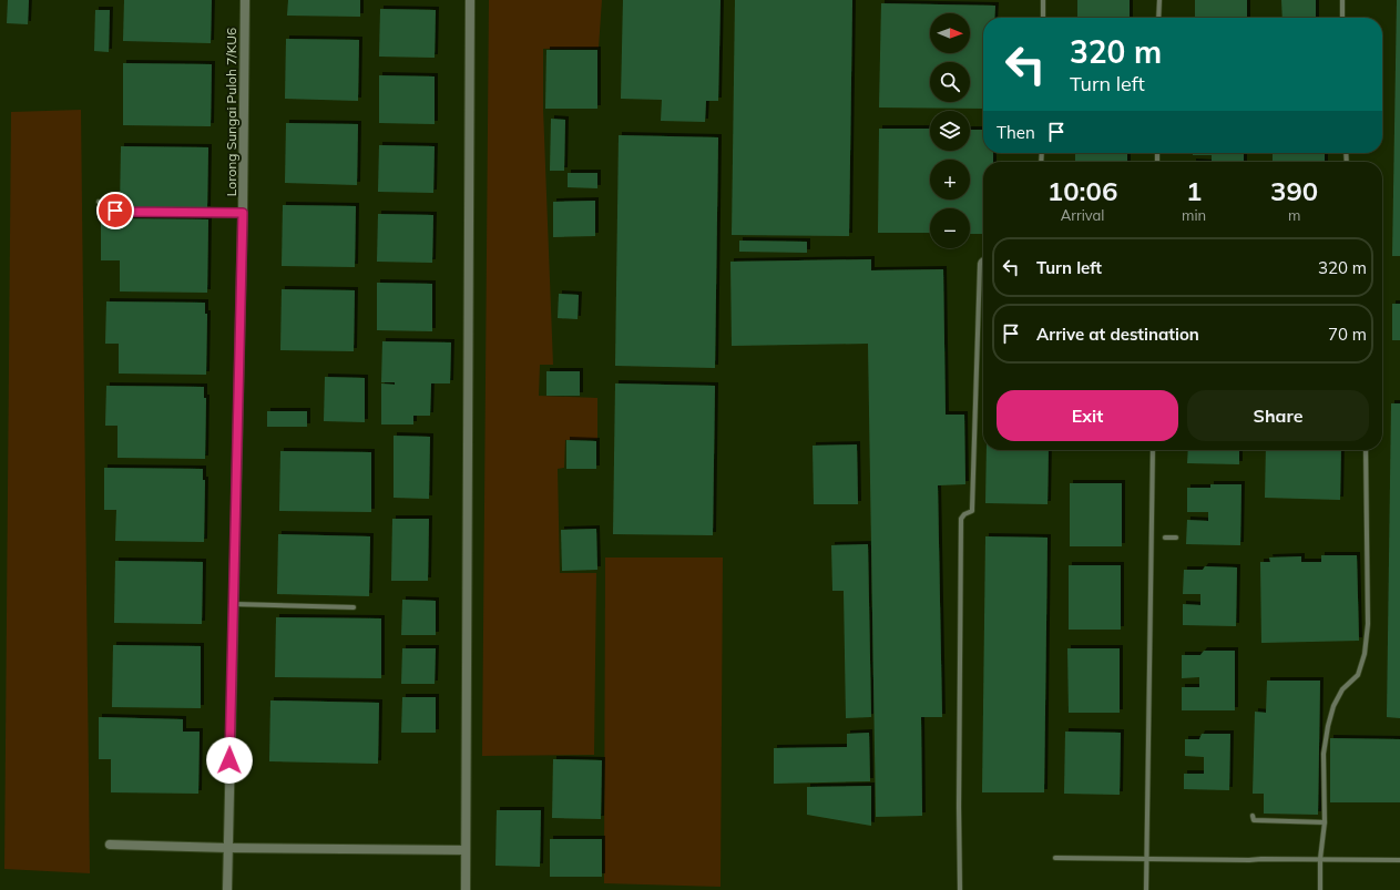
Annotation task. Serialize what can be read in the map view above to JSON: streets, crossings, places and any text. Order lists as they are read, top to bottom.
{
  "streets": {
    "street": ["Lorong Sungai Puloh 7/KU6"]
  },
  "north": "right",
  "page": {
    "map_buttons": ["+", "−"],
    "turn": ["320 m", "Turn left"],
    "then": "Then",
    "eta": [
      "10:06",
      "Arrival",
      "1",
      "min",
      "390",
      "m"
    ],
    "list": [
      {
        "name": "Turn left",
        "value": "320 m"
      },
      {
        "name": "Arrive at destination",
        "value": "70 m"
      }
    ],
    "buttons": ["Exit", "Share"]
  }
}
